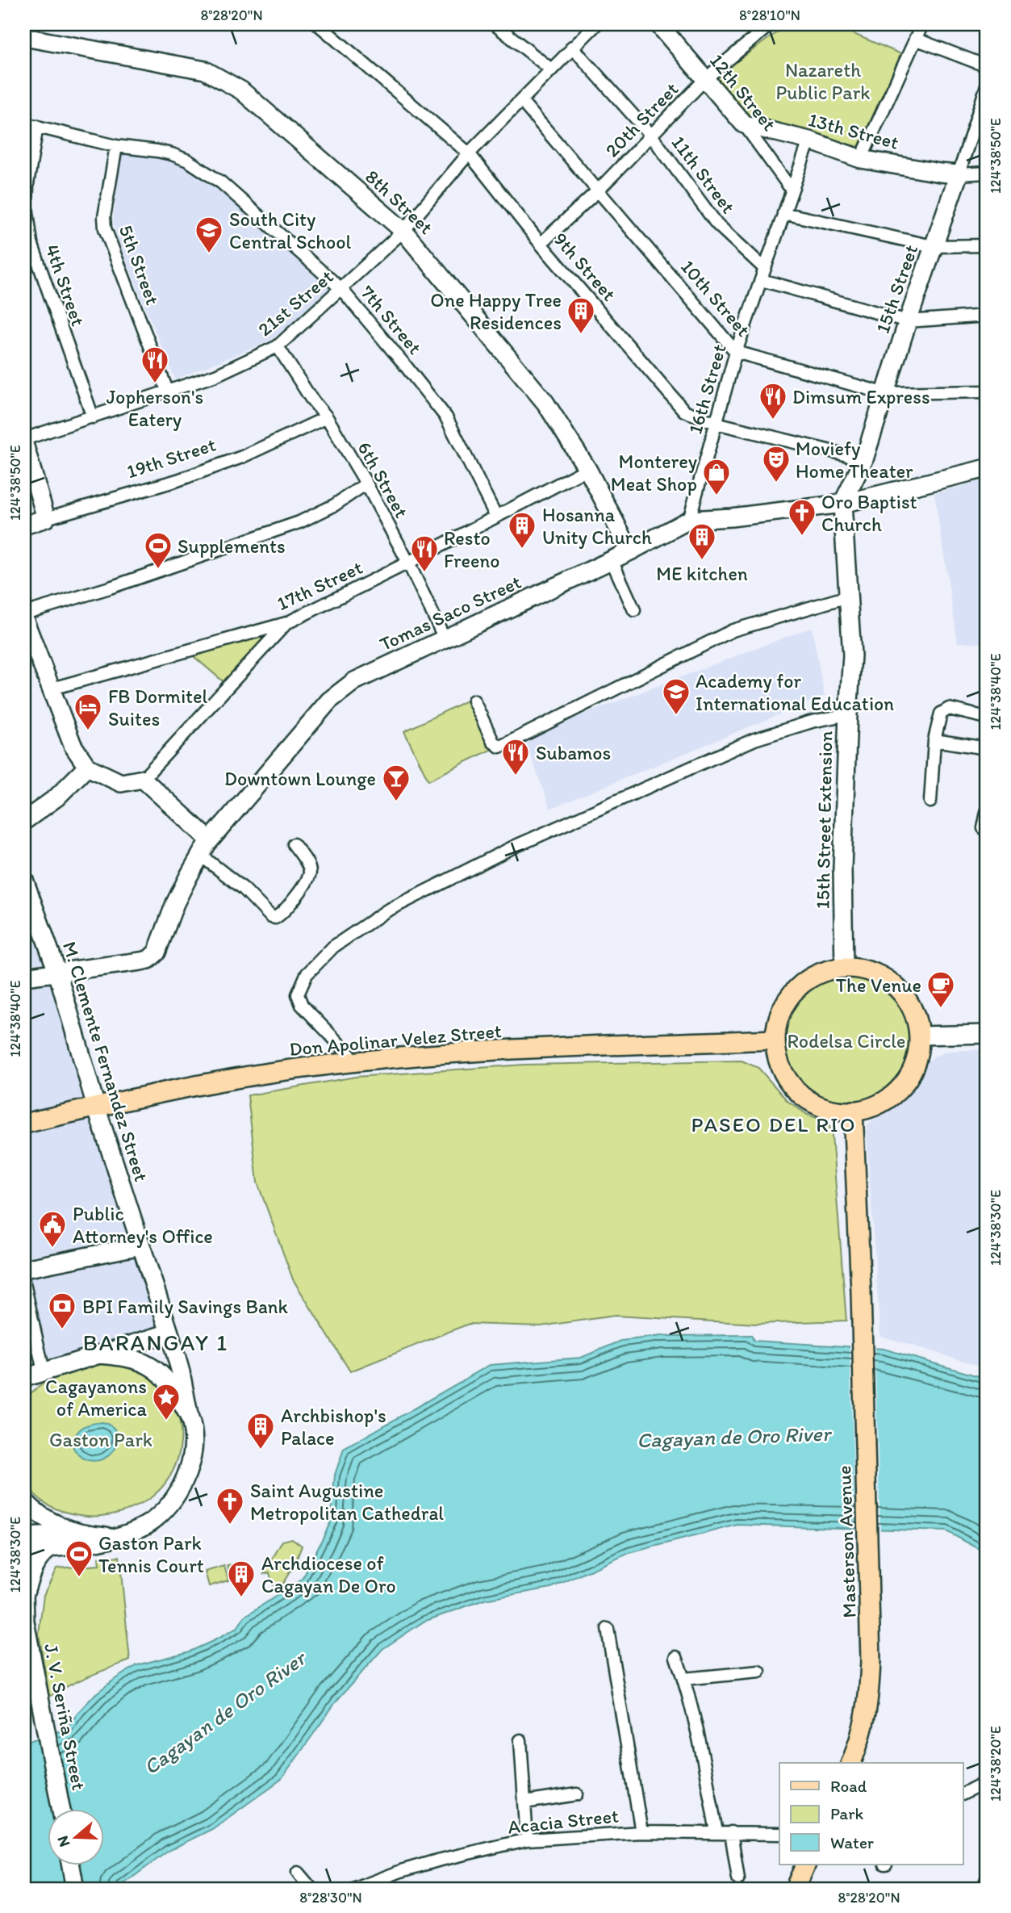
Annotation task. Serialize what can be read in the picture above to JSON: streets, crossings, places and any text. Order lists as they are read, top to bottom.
{
  "streets": {
    "main road": ["Don Apolinar Velez Street", "Masterson Avenue"],
    "street": [
      "12th Street",
      "20th Street",
      "13th Street",
      "11th Street",
      "8th Street",
      "5th Street",
      "9th Street",
      "4th Street",
      "15th Street",
      "10th Street",
      "21st Street",
      "7th Street",
      "16th Street",
      "19th Street",
      "6th Street",
      "17th Street",
      "Tomas Saco Street",
      "15th Street Extension",
      "M. Clemente Fernandez Street",
      "J. V. Seriña Street",
      "Acacia Street"
    ]
  },
  "crossings": [
    ["12th Street", "20th Street"],
    ["12th Street", "13th Street"],
    ["12th Street", "16th Street"],
    ["20th Street", "11th Street"],
    ["20th Street", "9th Street"],
    ["20th Street", "10th Street"],
    ["13th Street", "15th Street"],
    ["13th Street", "16th Street"],
    ["11th Street", "15th Street"],
    ["11th Street", "21st Street"],
    ["11th Street", "16th Street"],
    ["8th Street", "21st Street"],
    ["8th Street", "17th Street"],
    ["8th Street", "Tomas Saco Street"],
    ["5th Street", "21st Street"],
    ["5th Street", "7th Street"],
    ["9th Street", "15th Street"],
    ["9th Street", "21st Street"],
    ["9th Street", "16th Street"],
    ["4th Street", "21st Street"],
    ["4th Street", "7th Street"],
    ["15th Street", "10th Street"],
    ["15th Street", "Tomas Saco Street"],
    ["15th Street", "15th Street Extension"],
    ["10th Street", "21st Street"],
    ["10th Street", "16th Street"],
    ["21st Street", "7th Street"],
    ["21st Street", "6th Street"],
    ["7th Street", "17th Street"],
    ["16th Street", "Tomas Saco Street"],
    ["19th Street", "6th Street"],
    ["6th Street", "17th Street"],
    ["6th Street", "Tomas Saco Street"],
    ["Tomas Saco Street", "15th Street Extension"],
    ["Tomas Saco Street", "M. Clemente Fernandez Street"],
    ["15th Street Extension", "Don Apolinar Velez Street"],
    ["15th Street Extension", "Masterson Avenue"],
    ["Don Apolinar Velez Street", "M. Clemente Fernandez Street"],
    ["Don Apolinar Velez Street", "Masterson Avenue"],
    ["M. Clemente Fernandez Street", "J. V. Seriña Street"]
  ],
  "districts": ["PASEO DEL RIO", "BARANGAY 1"],
  "water": ["Cagayan de Oro River"],
  "parks": ["Nazareth Public Park", "Rodelsa Circle", "Gaston Park"],
  "places": {
    "school or university": ["South City Central School", "Academy for International Education"],
    "building": [
      "One Happy Tree Residences",
      "Hosanna Unity Church",
      "ME kitchen",
      "Archbishop's Palace",
      "Archdiocese of Cagayan De Oro"
    ],
    "restaurant": [
      "Jopherson's Eatery",
      "Dimsum Express",
      "Resto Freeno",
      "Subamos"
    ],
    "theatre": ["Moviefy Home Theater"],
    "shop": ["Monterey Meat Shop"],
    "church": ["Oro Baptist Church", "Saint Augustine Metropolitan Cathedral"],
    "sports": ["Supplements", "Gaston Park Tennis Court"],
    "hotel": ["FB Dormitel Suites"],
    "bar": ["Downtown Lounge"],
    "cafe": ["The Venue"],
    "public building": ["Public Attorney's Office"],
    "bank": ["BPI Family Savings Bank"],
    "place": ["Cagayanons of America"]
  },
  "legend": ["Road", "Park", "Water"],
  "north": "left",
  "coordinates": [
    "8°28'20\"N",
    "8°28'10\"N",
    "124°38'50\"E",
    "124°38'40\"E",
    "124°38'30\"E",
    "124°38'20\"E",
    "8°28'30\"N"
  ]
}
